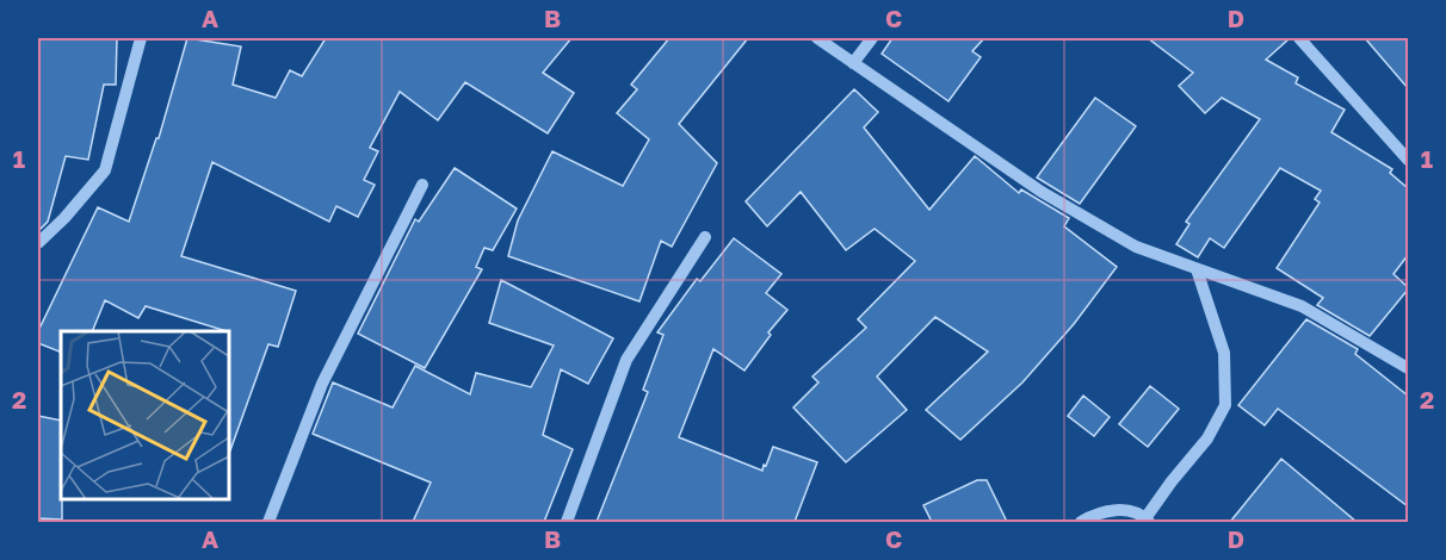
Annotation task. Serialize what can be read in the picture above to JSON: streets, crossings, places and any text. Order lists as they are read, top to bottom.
{
  "grid": {
    "columns": [
      "A",
      "B",
      "C",
      "D"
    ],
    "rows": ["1", "2"]
  }
}
